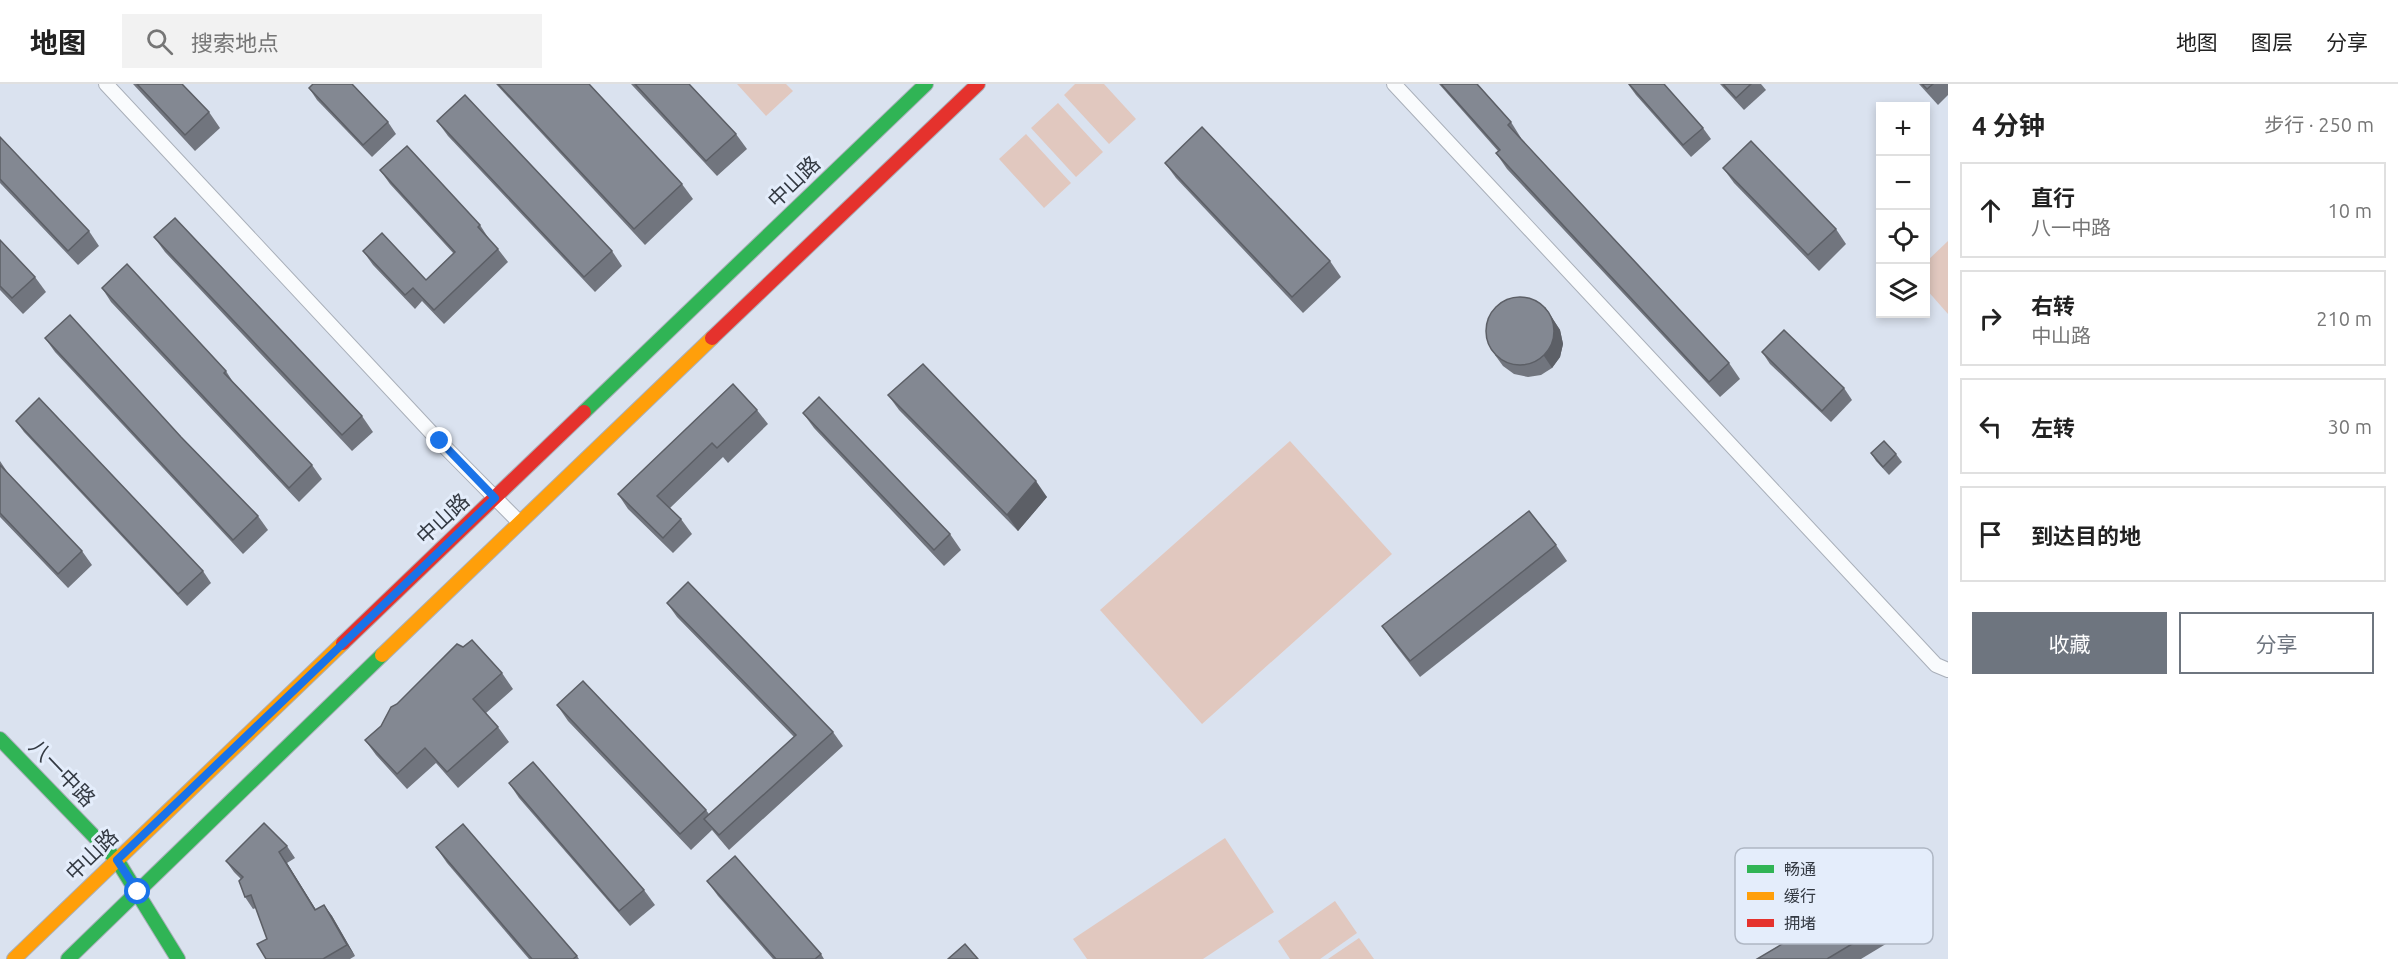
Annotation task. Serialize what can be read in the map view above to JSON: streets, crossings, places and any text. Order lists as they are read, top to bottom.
{
  "streets": {
    "main road": ["中山路", "八一中路"]
  },
  "crossings": [
    ["中山路", "八一中路"]
  ],
  "legend": ["畅通", "缓行", "拥堵"],
  "page": {
    "header": "地图",
    "search": "搜索地点",
    "nav": ["地图", "图层", "分享"],
    "heading": ["4 分钟", "步行 · 250 m"],
    "map_buttons": ["+", "−"],
    "list": [
      ["直行", "八一中路", "10 m"],
      ["右转", "中山路", "210 m"],
      ["左转", "30 m"],
      "到达目的地"
    ],
    "buttons": ["收藏", "分享"]
  }
}
